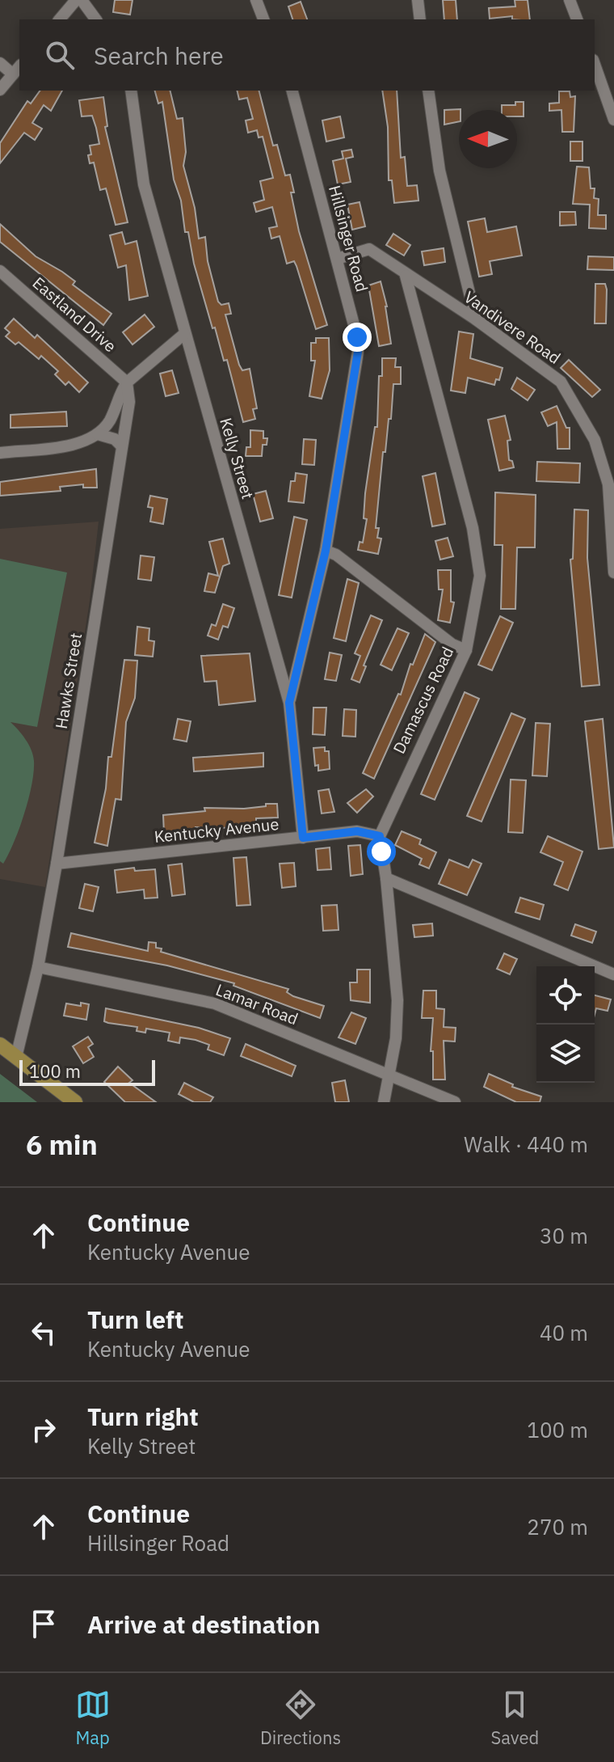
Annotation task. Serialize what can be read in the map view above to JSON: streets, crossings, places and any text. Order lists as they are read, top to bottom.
{
  "streets": {
    "street": [
      "Hillsinger Road",
      "Eastland Drive",
      "Vandivere Road",
      "Kelly Street",
      "Hawks Street",
      "Damascus Road",
      "Kentucky Avenue",
      "Lamar Road"
    ]
  },
  "crossings": [
    ["Hillsinger Road", "Vandivere Road"],
    ["Hillsinger Road", "Kelly Street"],
    ["Eastland Drive", "Hawks Street"],
    ["Vandivere Road", "Damascus Road"],
    ["Kelly Street", "Kentucky Avenue"],
    ["Hawks Street", "Kentucky Avenue"],
    ["Hawks Street", "Lamar Road"],
    ["Damascus Road", "Kentucky Avenue"]
  ],
  "scale_bar": "100 m",
  "north": "left",
  "page": {
    "search": "Search here",
    "scale": "100 m",
    "heading": ["6 min", "Walk · 440 m"],
    "list": [
      ["Continue", "Kentucky Avenue", "30 m"],
      ["Turn left", "Kentucky Avenue", "40 m"],
      ["Turn right", "Kelly Street", "100 m"],
      ["Continue", "Hillsinger Road", "270 m"],
      "Arrive at destination"
    ],
    "nav": ["Map", "Directions", "Saved"]
  }
}
